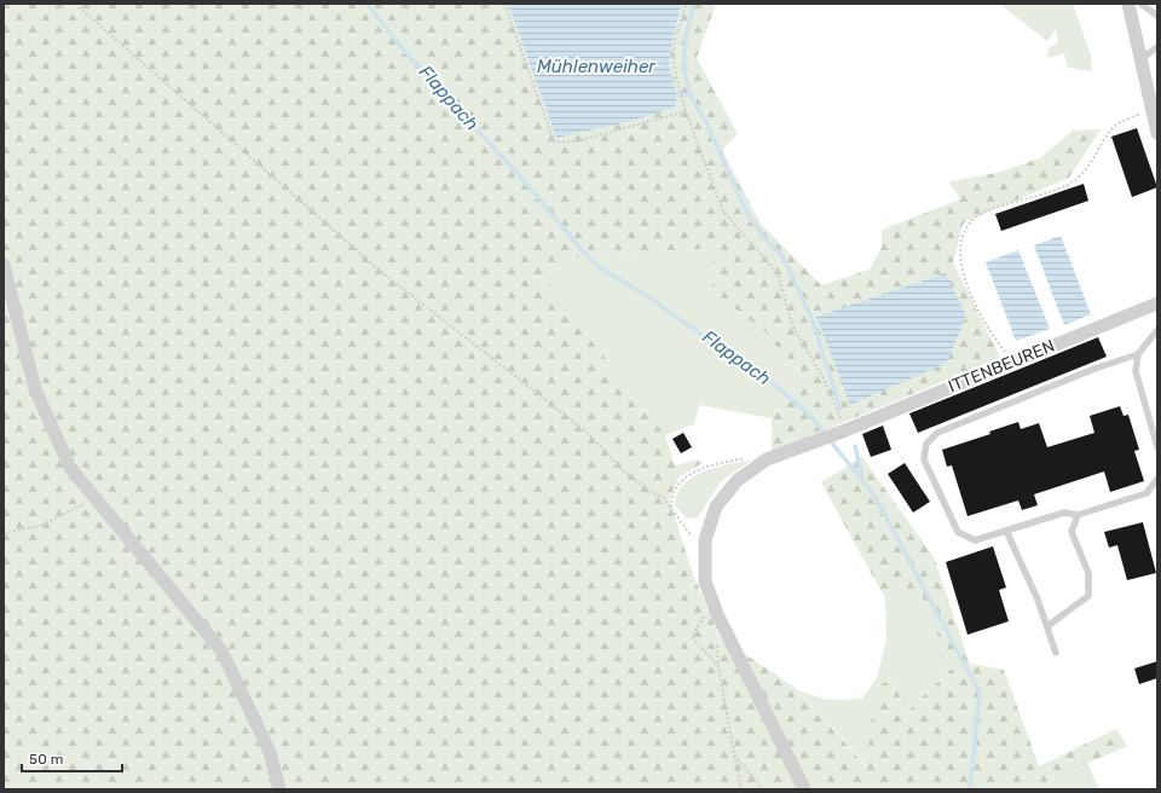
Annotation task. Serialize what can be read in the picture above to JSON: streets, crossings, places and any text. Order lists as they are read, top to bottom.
{
  "streets": {
    "street": ["ITTENBEUREN"]
  },
  "water": ["Mühlenweiher", "Flappach"],
  "scale_bar": "50 m"
}
